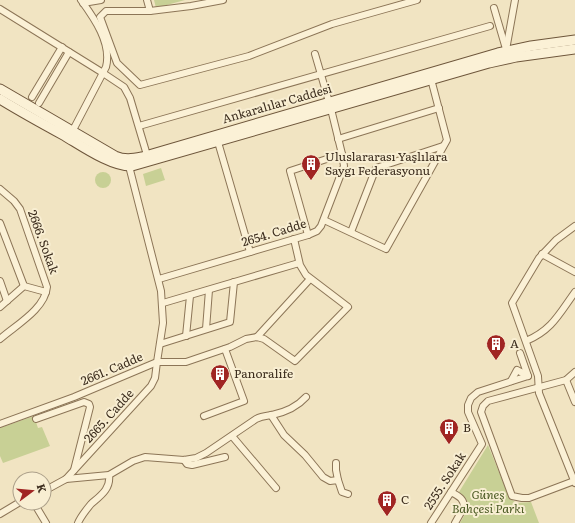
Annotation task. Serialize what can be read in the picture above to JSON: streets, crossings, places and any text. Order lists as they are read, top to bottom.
{
  "streets": {
    "main road": ["Ankaralılar Caddesi"],
    "street": [
      "2654. Cadde",
      "2666. Sokak",
      "2661. Cadde",
      "2665. Cadde",
      "2555. Sokak"
    ]
  },
  "crossings": [
    ["Ankaralılar Caddesi", "2654. Cadde"],
    ["Ankaralılar Caddesi", "2661. Cadde"],
    ["2654. Cadde", "2661. Cadde"],
    ["2661. Cadde", "2665. Cadde"]
  ],
  "parks": ["Güneş Bahçesi Parkı"],
  "places": {
    "building": [
      "Uluslararası Yaşlılara Saygı Federasyonu",
      "A",
      "Panoralife",
      "B",
      "C"
    ]
  },
  "north": "right"
}
